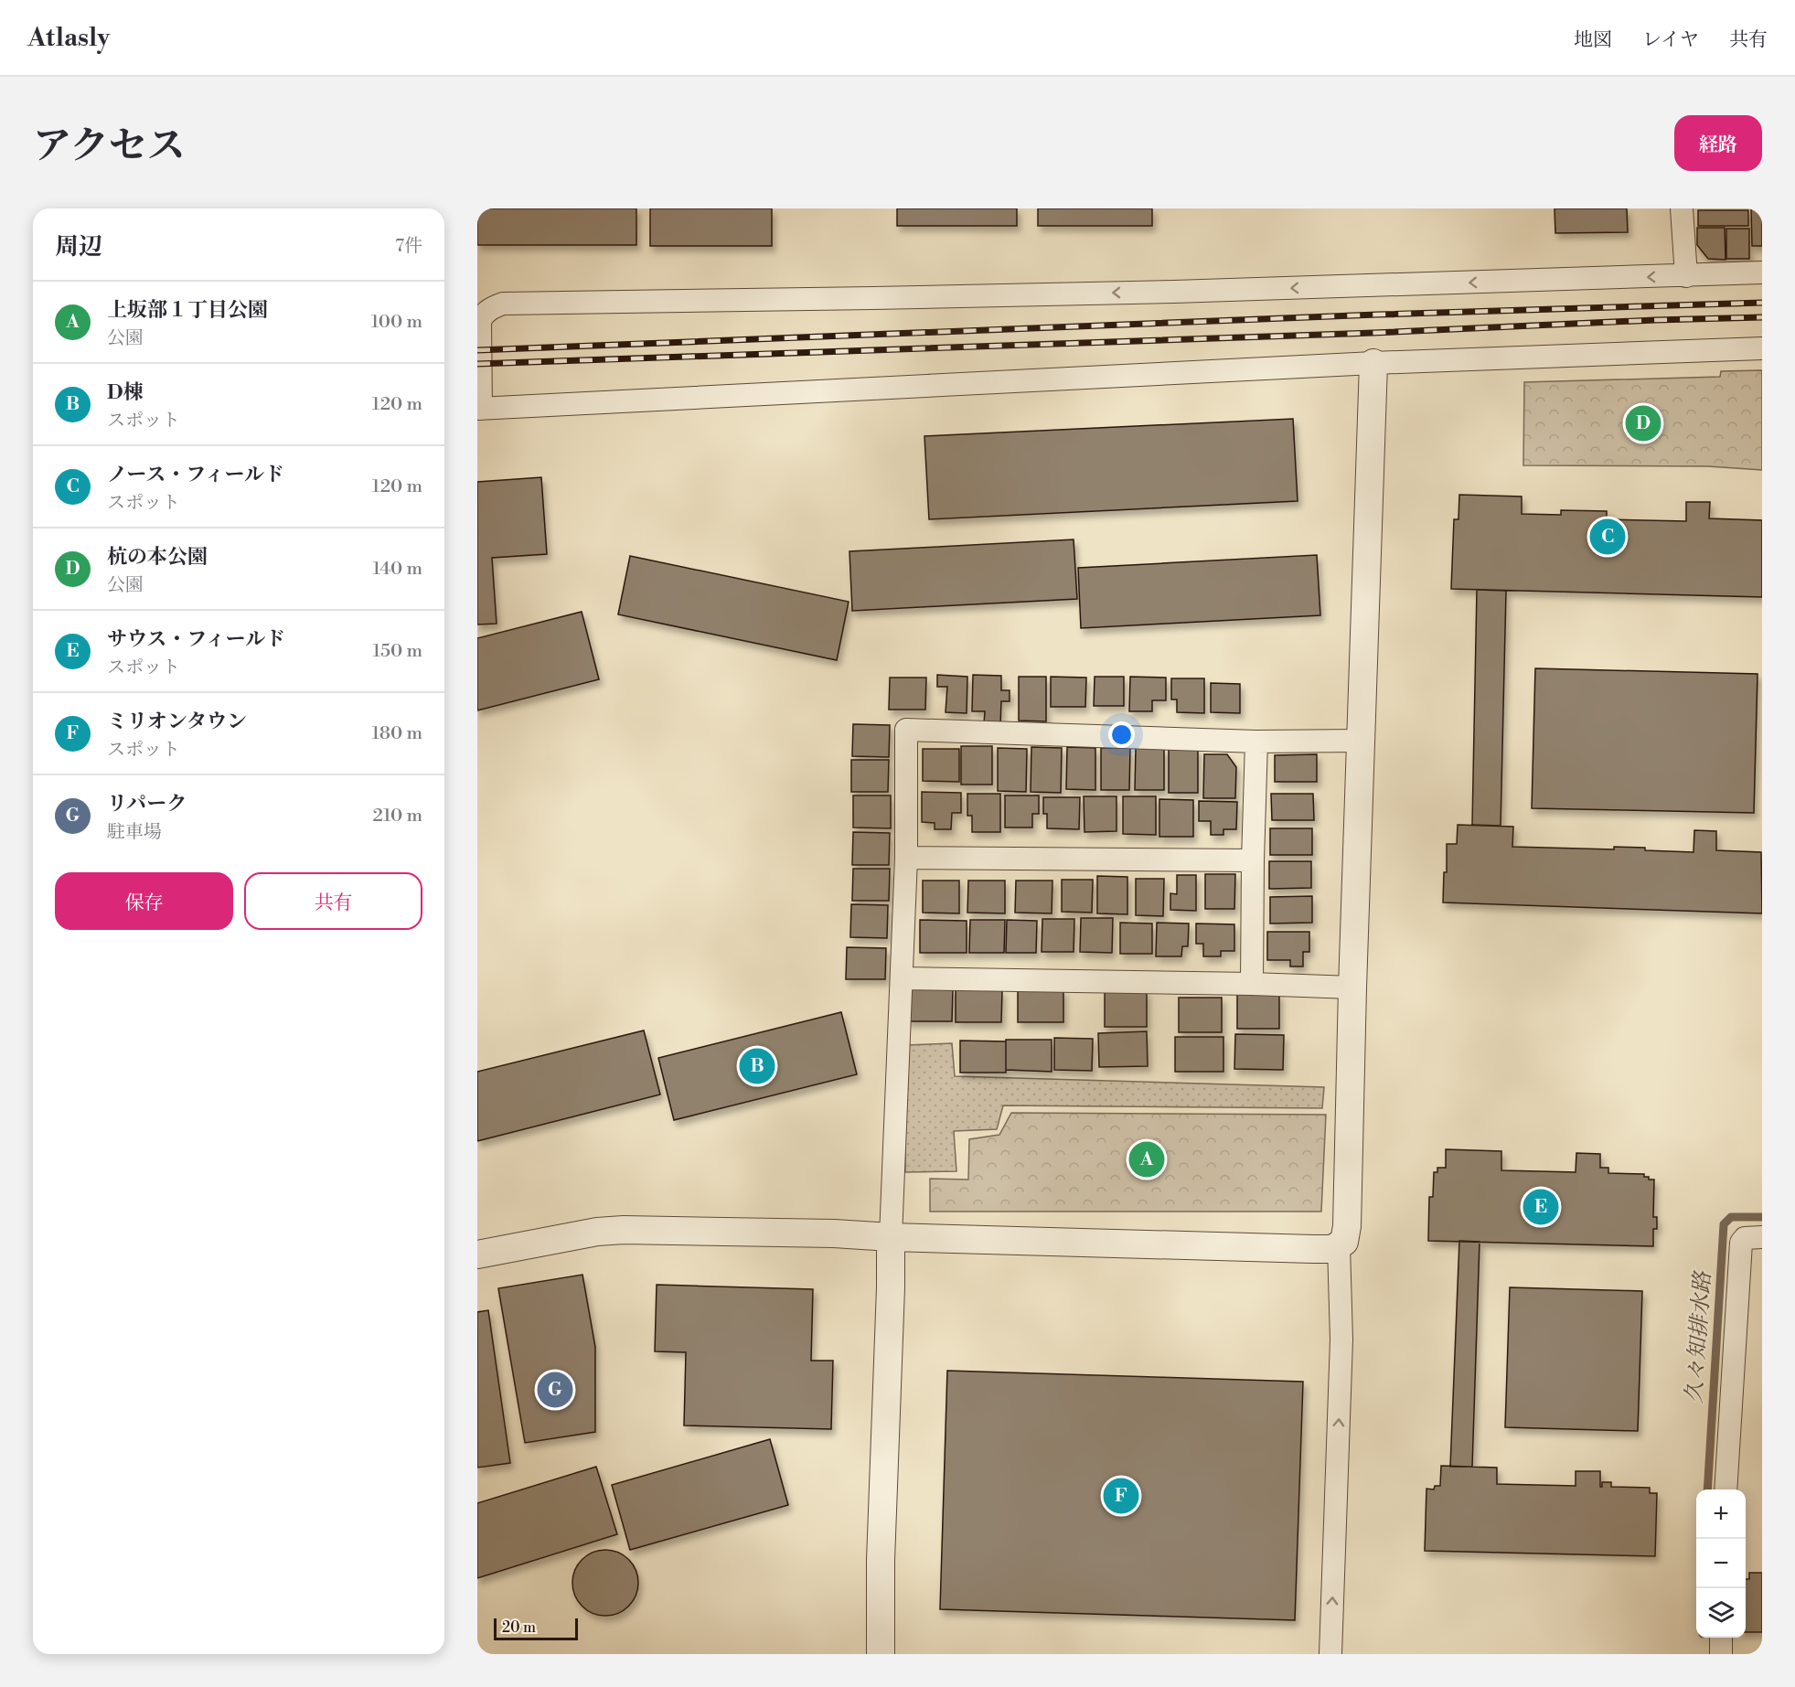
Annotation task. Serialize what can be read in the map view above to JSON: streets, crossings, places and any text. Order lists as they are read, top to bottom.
{
  "water": ["久々知排水路"],
  "scale_bar": "20 m",
  "page": {
    "header": "Atlasly",
    "nav": ["地図", "レイヤ", "共有"],
    "title": "アクセス",
    "buttons": [
      "経路",
      ["保存", "共有"]
    ],
    "heading": ["周辺", "7件"],
    "list": [
      {
        "mark": "A",
        "name": "上坂部１丁目公園",
        "note": "公園",
        "value": "100 m"
      },
      {
        "mark": "B",
        "name": "D棟",
        "note": "スポット",
        "value": "120 m"
      },
      {
        "mark": "C",
        "name": "ノース・フィールド",
        "note": "スポット",
        "value": "120 m"
      },
      {
        "mark": "D",
        "name": "杭の本公園",
        "note": "公園",
        "value": "140 m"
      },
      {
        "mark": "E",
        "name": "サウス・フィールド",
        "note": "スポット",
        "value": "150 m"
      },
      {
        "mark": "F",
        "name": "ミリオンタウン",
        "note": "スポット",
        "value": "180 m"
      },
      {
        "mark": "G",
        "name": "リパーク",
        "note": "駐車場",
        "value": "210 m"
      }
    ],
    "pins": [
      "D",
      "C",
      "B",
      "A",
      "E",
      "G",
      "F"
    ],
    "map_buttons": ["+", "−"],
    "scale": "20 m"
  }
}
